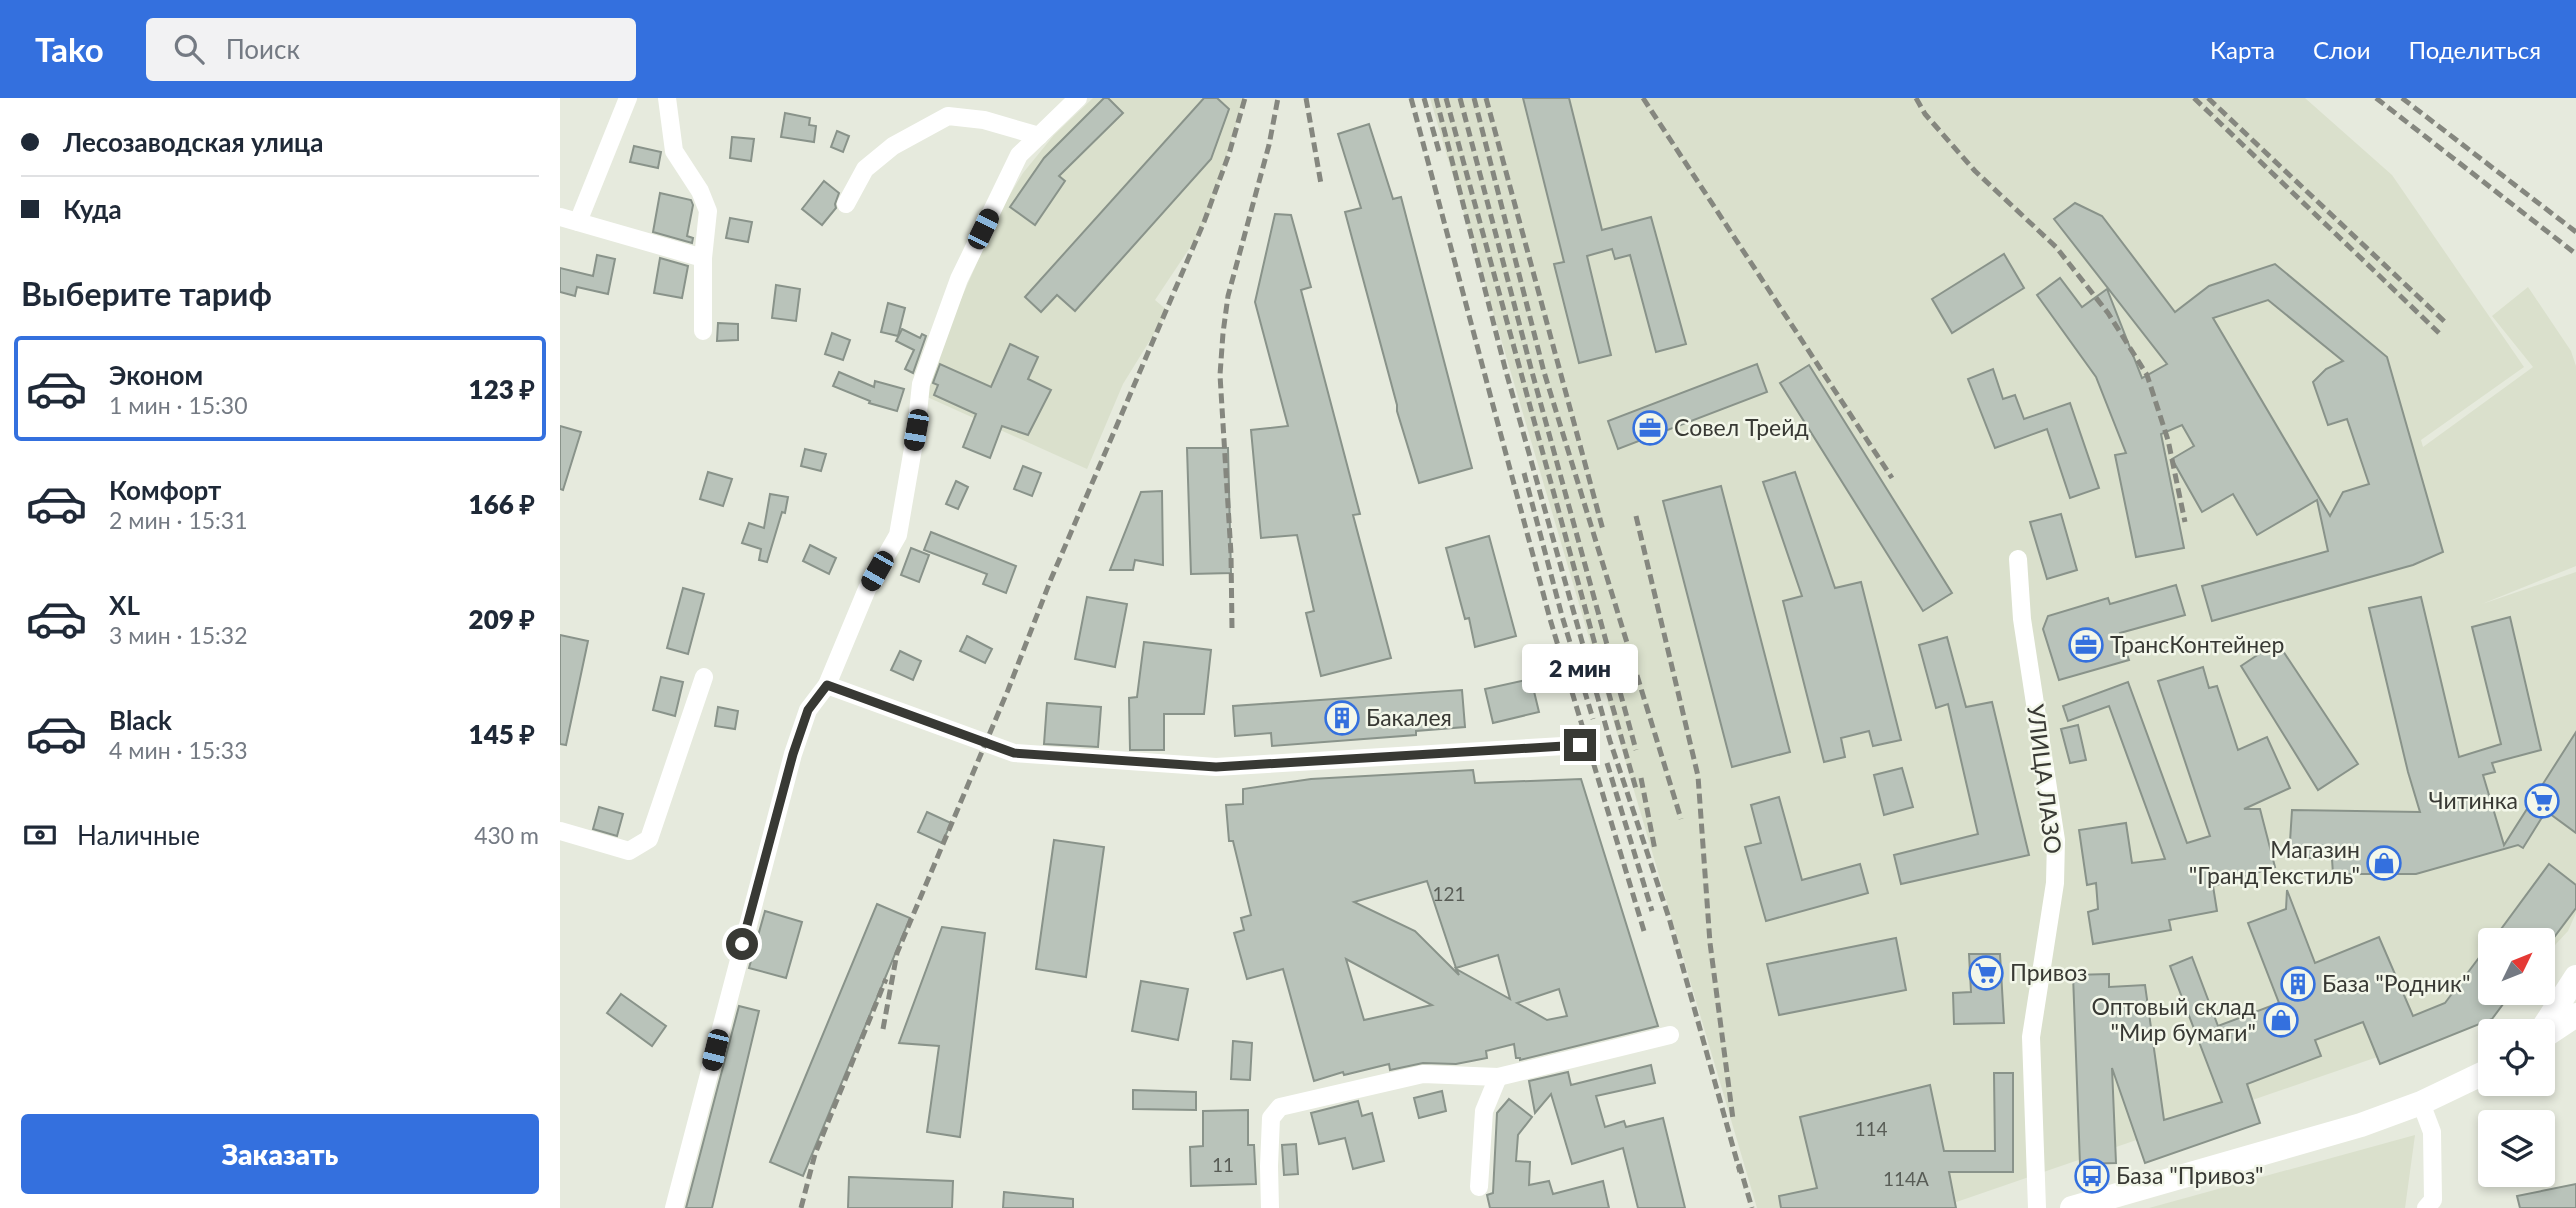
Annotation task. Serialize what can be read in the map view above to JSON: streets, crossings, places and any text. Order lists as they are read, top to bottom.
{
  "streets": {
    "street": ["УЛИЦА ЛАЗО"]
  },
  "places": {
    "office": ["Совел Трейд", "ТрансКонтейнер"],
    "building": ["Бакалея", "База \"Родник\""],
    "supermarket": ["Читинка", "Привоз"],
    "shop": ["Магазин \"ГрандТекстиль\"", "Оптовый склад \"Мир бумаги\""],
    "bus stop": ["База \"Привоз\""]
  },
  "house_numbers": [
    "121",
    "114",
    "11",
    "114А"
  ],
  "north": "top right",
  "page": {
    "header": "Tako",
    "search": "Поиск",
    "nav": ["Карта", "Слои", "Поделиться"],
    "banner": ["Лесозаводская улица", "Куда"],
    "heading": "Выберите тариф",
    "list": [
      {
        "name": "Эконом",
        "note": "1 мин · 15:30",
        "value": "123 ₽"
      },
      {
        "name": "Комфорт",
        "note": "2 мин · 15:31",
        "value": "166 ₽"
      },
      {
        "name": "XL",
        "note": "3 мин · 15:32",
        "value": "209 ₽"
      },
      {
        "name": "Black",
        "note": "4 мин · 15:33",
        "value": "145 ₽"
      }
    ],
    "bubble": "2 мин",
    "pay": ["Наличные", "430 m"],
    "buttons": "Заказать"
  }
}
